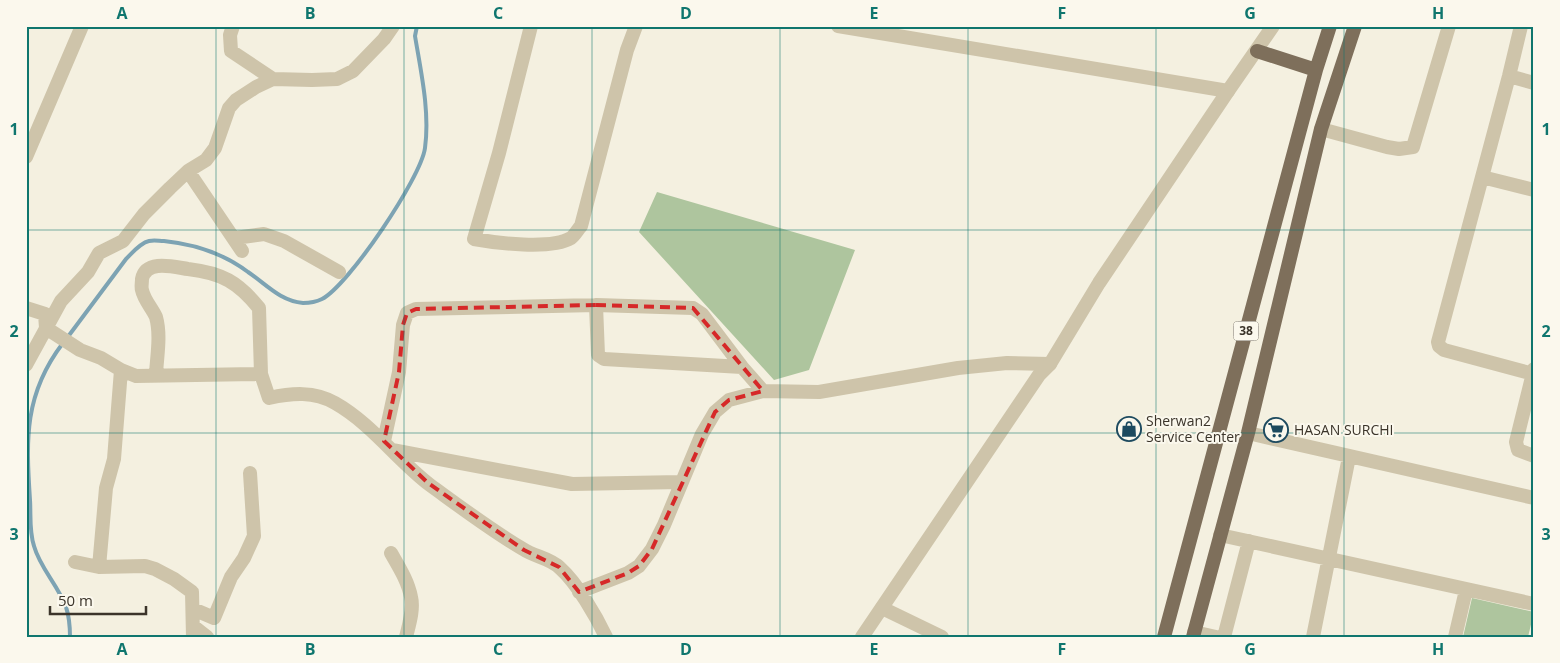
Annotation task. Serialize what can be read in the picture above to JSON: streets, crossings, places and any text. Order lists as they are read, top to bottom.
{
  "streets": {
    "main road": ["38"]
  },
  "places": {
    "shop": ["Sherwan2 Service Center"],
    "supermarket": ["HASAN SURCHI"]
  },
  "scale_bar": "50 m",
  "grid": {
    "columns": [
      "A",
      "B",
      "C",
      "D",
      "E",
      "F",
      "G",
      "H"
    ],
    "rows": ["1", "2", "3"]
  }
}
